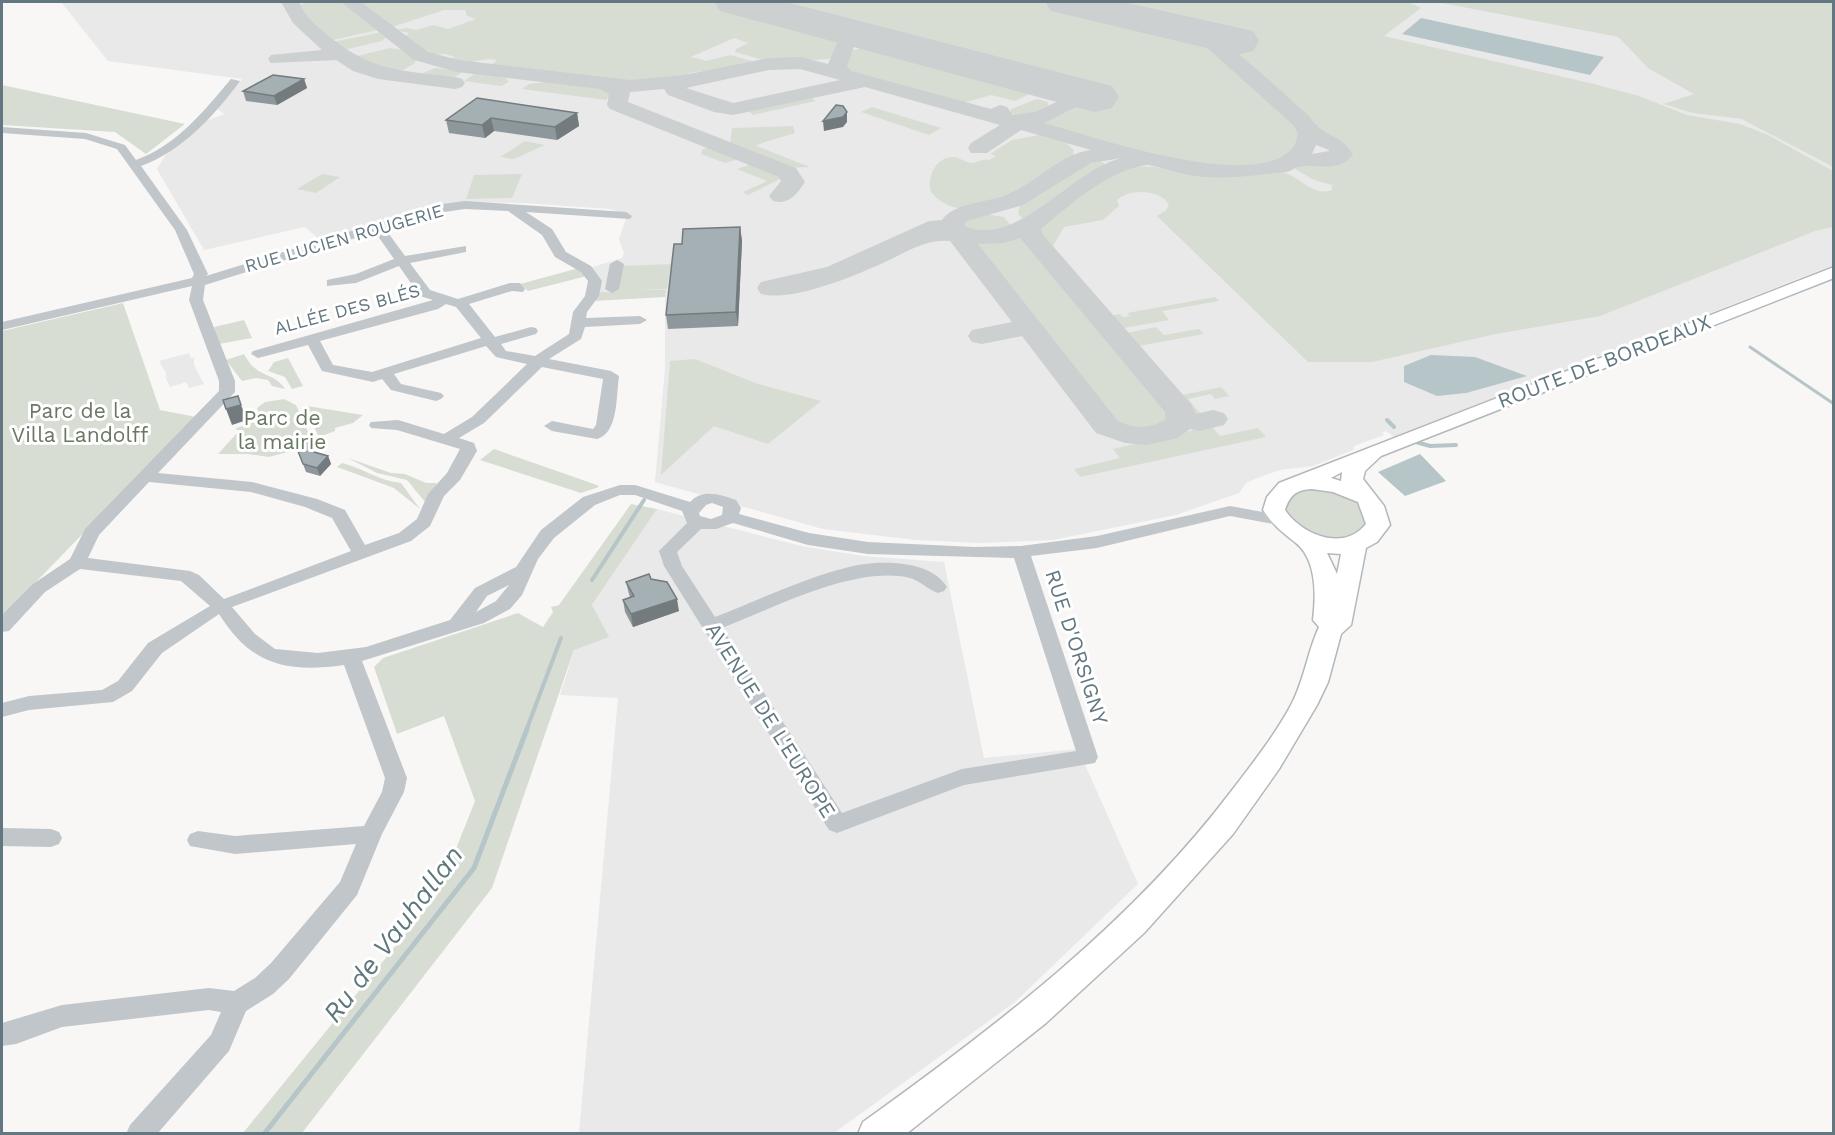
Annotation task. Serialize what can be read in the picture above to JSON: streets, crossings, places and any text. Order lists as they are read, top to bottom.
{
  "streets": {
    "main road": ["ROUTE DE BORDEAUX"],
    "street": [
      "RUE LUCIEN ROUGERIE",
      "ALLÉE DES BLÉS",
      "RUE D'ORSIGNY",
      "AVENUE DE L'EUROPE"
    ]
  },
  "crossings": [
    ["RUE D'ORSIGNY", "AVENUE DE L'EUROPE"]
  ],
  "water": ["Ru de Vauhallan"],
  "parks": ["Parc de la Villa Landolff", "Parc de la mairie"]
}
